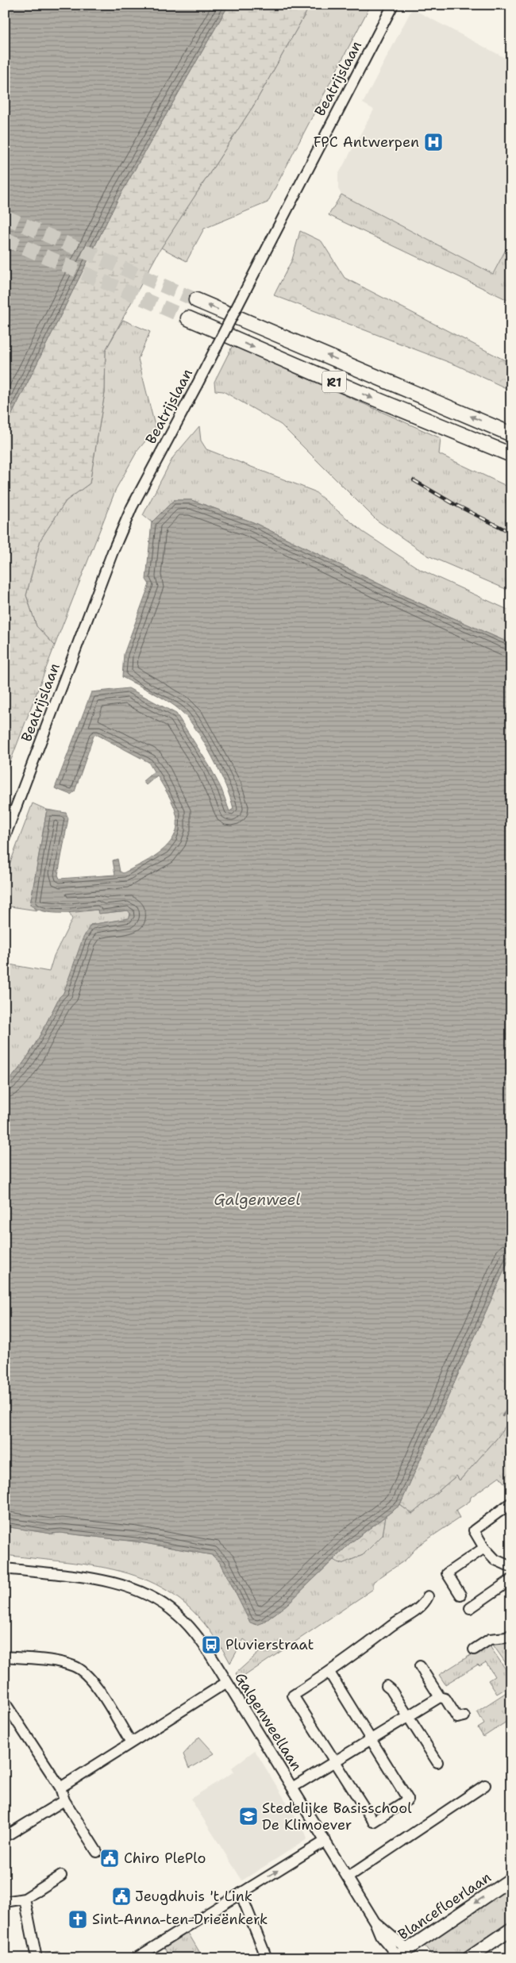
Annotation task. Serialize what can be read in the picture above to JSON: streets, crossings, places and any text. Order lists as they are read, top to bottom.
{
  "streets": {
    "highway": ["R1"],
    "main road": ["Blancefloerlaan"],
    "street": ["Beatrijslaan", "Galgenweellaan"]
  },
  "crossings": [
    ["Galgenweellaan", "Blancefloerlaan"]
  ],
  "water": ["Galgenweel"],
  "places": {
    "hospital": ["FPC Antwerpen"],
    "bus stop": ["Pluvierstraat"],
    "school or university": ["Stedelijke Basisschool De Klimoever"],
    "public building": ["Chiro PlePlo", "Jeugdhuis 't Link"],
    "church": ["Sint-Anna-ten-Drieënkerk"]
  }
}
